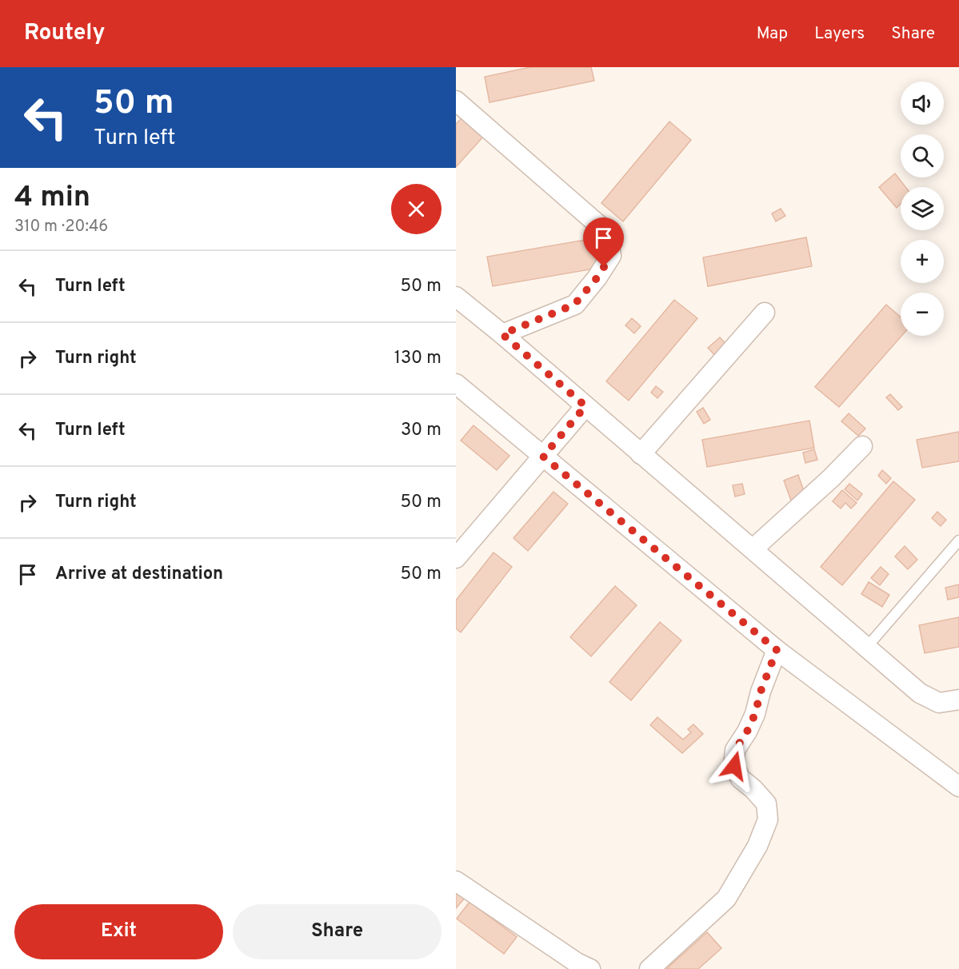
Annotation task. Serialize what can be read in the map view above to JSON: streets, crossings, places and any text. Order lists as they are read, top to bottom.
{
  "page": {
    "header": "Routely",
    "nav": ["Map", "Layers", "Share"],
    "turn": ["50 m", "Turn left"],
    "map_buttons": ["+", "−"],
    "heading": ["4 min", "310 m · 20:46"],
    "list": [
      {
        "name": "Turn left",
        "value": "50 m"
      },
      {
        "name": "Turn right",
        "value": "130 m"
      },
      {
        "name": "Turn left",
        "value": "30 m"
      },
      {
        "name": "Turn right",
        "value": "50 m"
      },
      {
        "name": "Arrive at destination",
        "value": "50 m"
      }
    ],
    "buttons": ["Exit", "Share"]
  }
}
